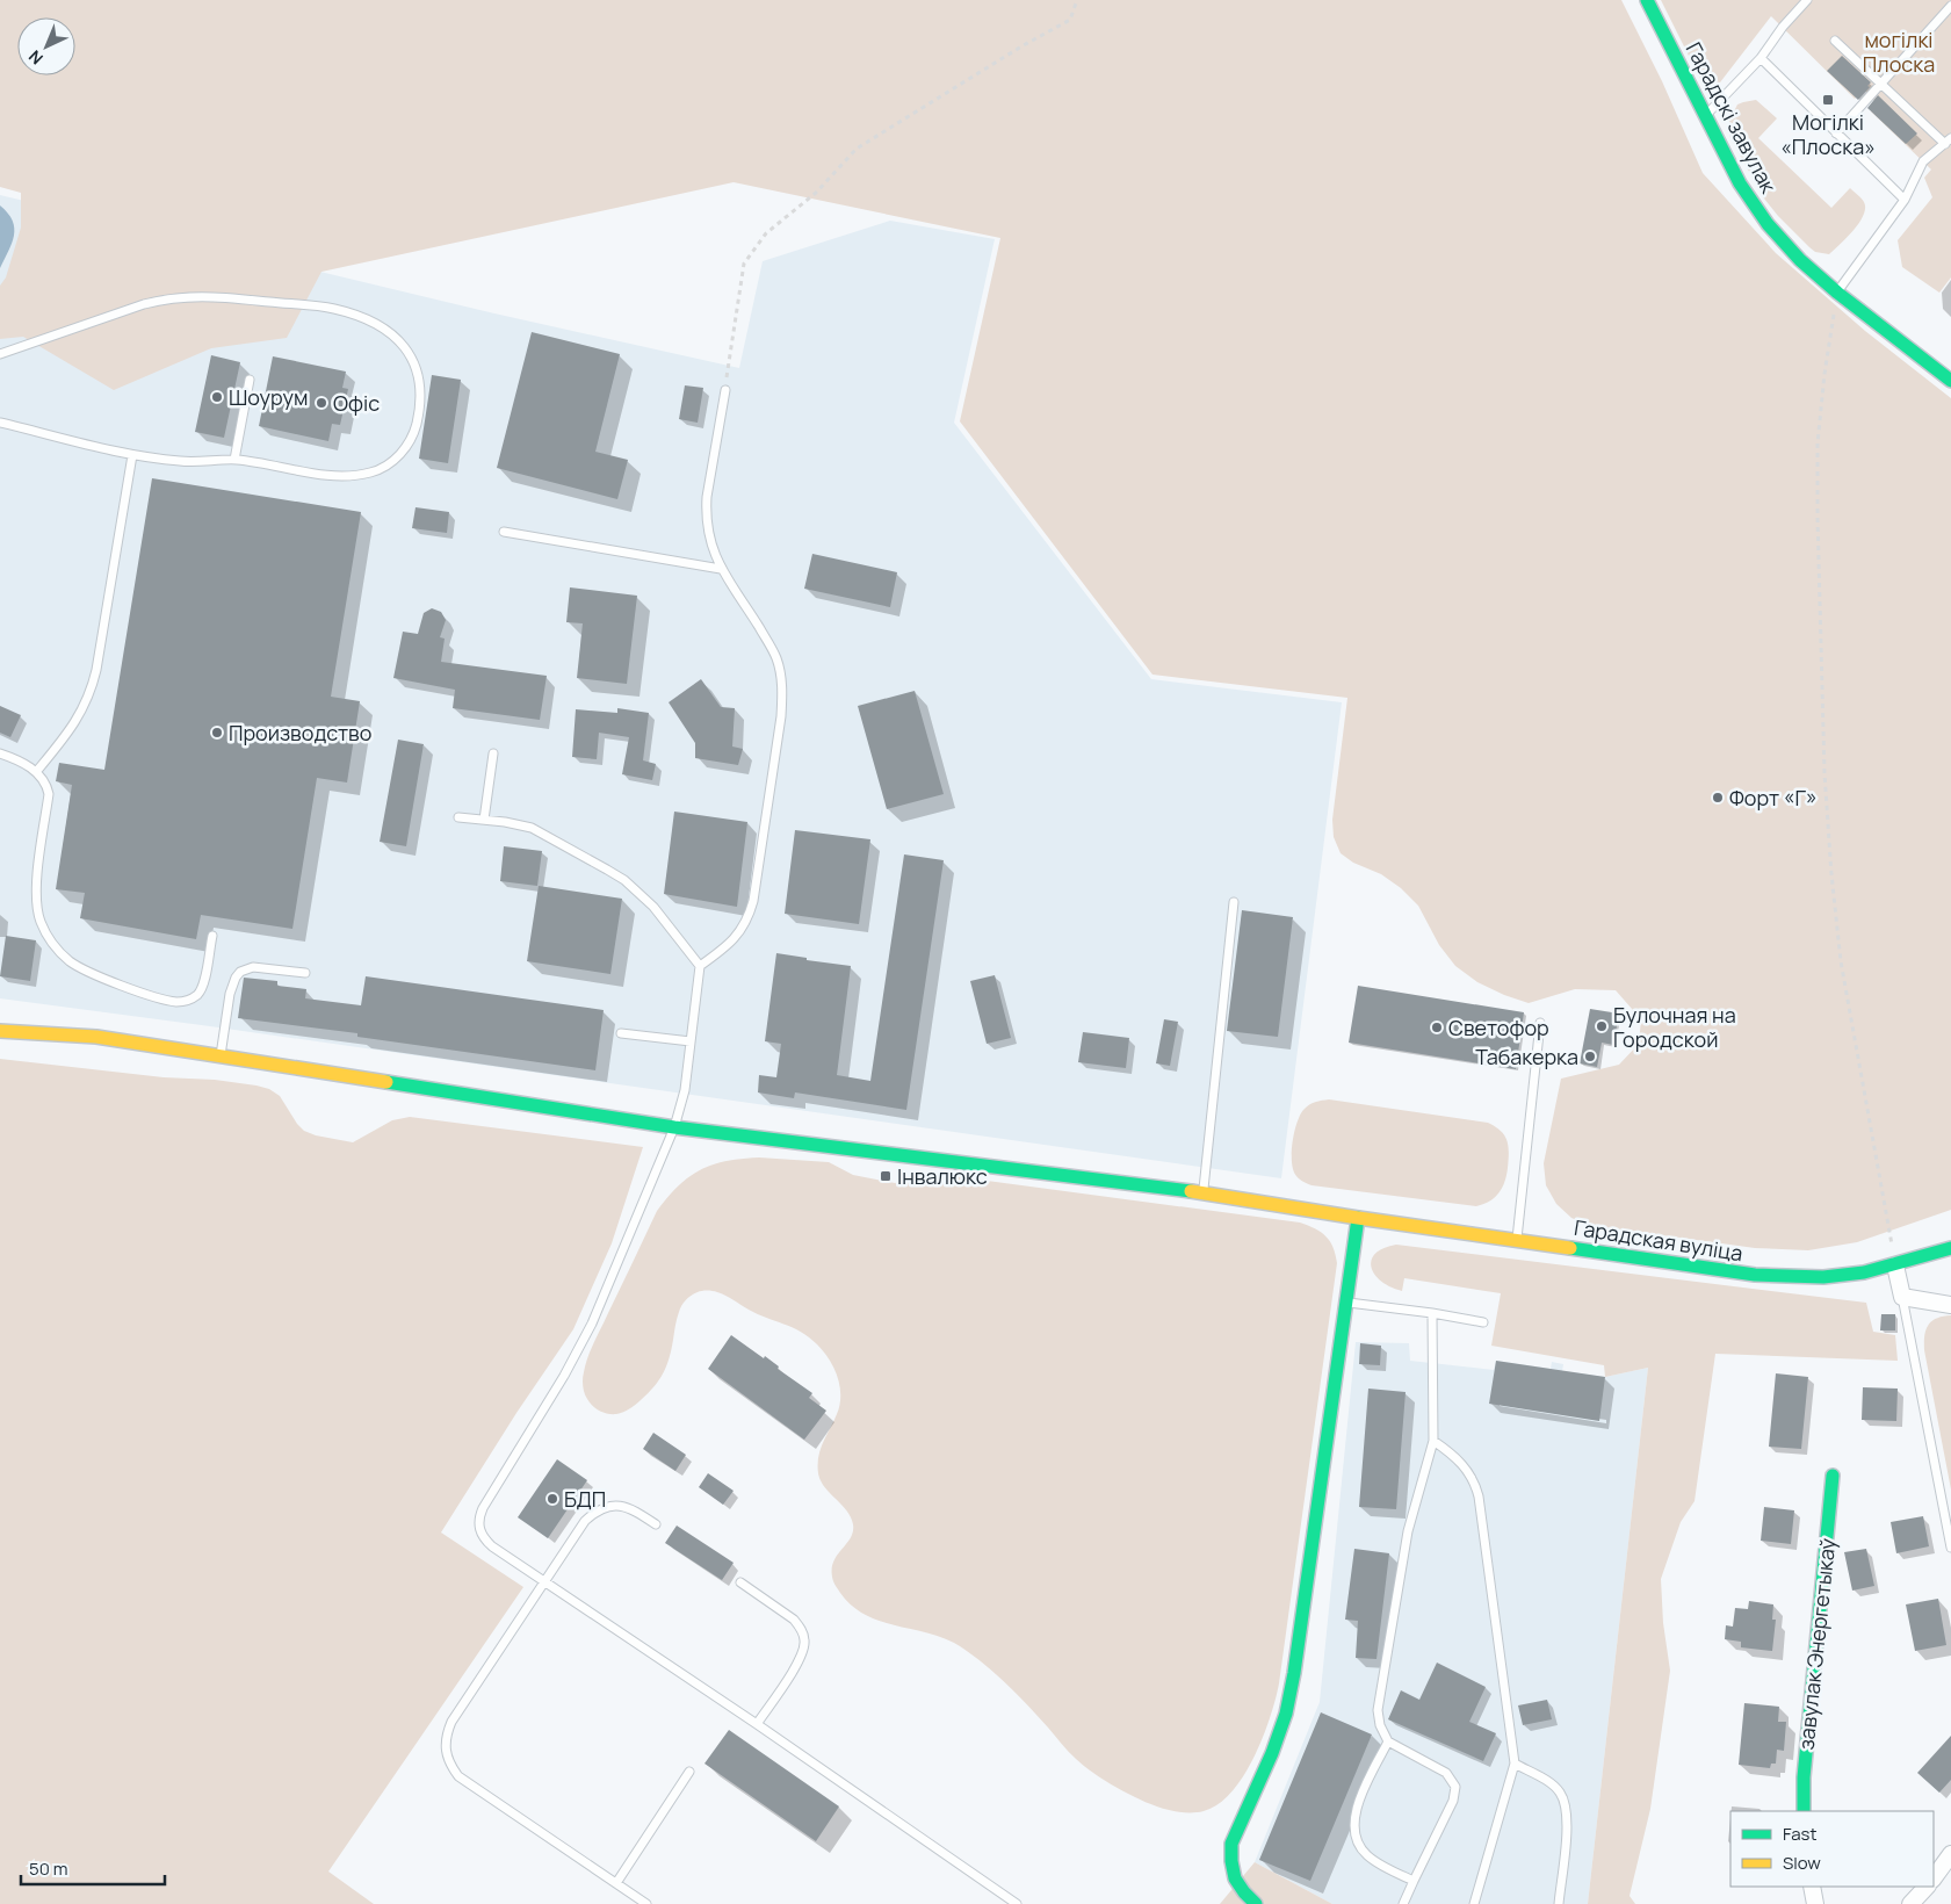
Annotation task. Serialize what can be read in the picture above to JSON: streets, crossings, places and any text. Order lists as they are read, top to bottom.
{
  "streets": {
    "main road": ["Гарадскі завулак", "Гарадская вуліца", "завулак Энергетыкаў"]
  },
  "parks": ["могілкі Плоска"],
  "places": {
    "transit": ["Могілкі «Плоска»", "Інвалюкс"],
    "other": [
      "Шоурум",
      "Офіс",
      "Производство",
      "Форт «Г»",
      "Булочная на Городской",
      "Светофор",
      "Табакерка",
      "БДП"
    ]
  },
  "legend": ["Fast", "Slow"],
  "scale_bar": "50 m",
  "north": "bottom left"
}
